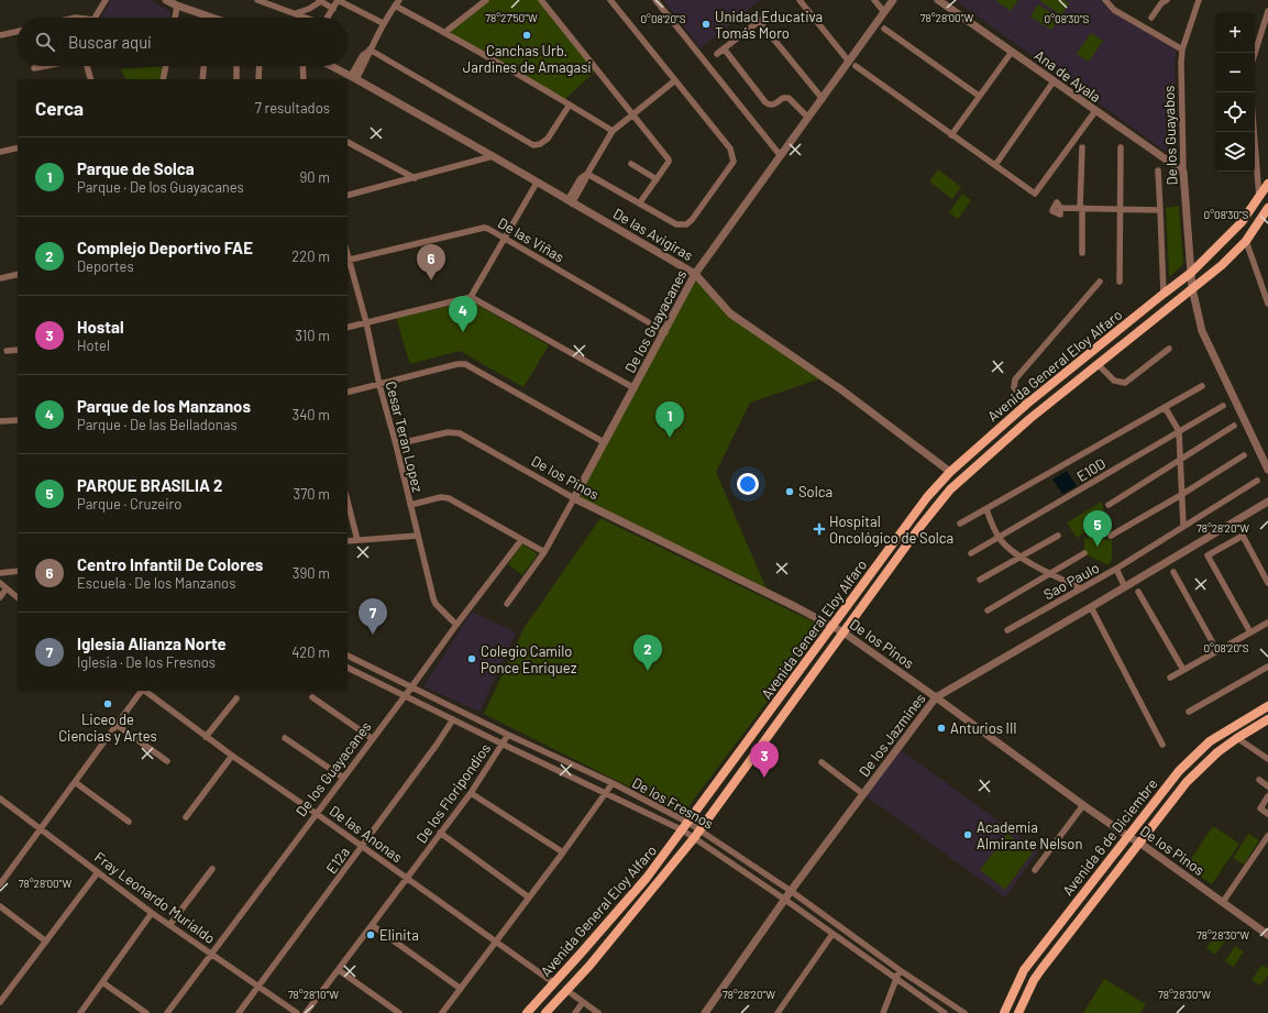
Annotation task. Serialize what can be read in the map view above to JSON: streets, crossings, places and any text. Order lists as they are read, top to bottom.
{
  "streets": {
    "main road": ["Avenida General Eloy Alfaro", "Avenida 6 de Diciembre"],
    "street": [
      "Ana de Ayala",
      "De los Guayabos",
      "De las Avigiras",
      "De las Viñas",
      "De los Guayacanes",
      "Cesar Teran Lopez",
      "E10D",
      "De los Pinos",
      "Sao Paulo",
      "De los Jazmines",
      "De los Floripondios",
      "De los Fresnos",
      "De las Anonas",
      "E12a",
      "Fray Leonardo Murialdo"
    ]
  },
  "crossings": [
    ["Ana de Ayala", "De los Guayabos"],
    ["De los Guayabos", "Avenida General Eloy Alfaro"],
    ["De las Avigiras", "De los Guayacanes"],
    ["De las Avigiras", "Avenida General Eloy Alfaro"],
    ["De las Viñas", "De los Guayacanes"],
    ["De las Viñas", "Cesar Teran Lopez"],
    ["De los Guayacanes", "Cesar Teran Lopez"],
    ["De los Guayacanes", "De los Pinos"],
    ["De los Guayacanes", "De los Fresnos"],
    ["De los Guayacanes", "De las Anonas"],
    ["De los Guayacanes", "Fray Leonardo Murialdo"],
    ["Avenida General Eloy Alfaro", "De los Pinos"],
    ["Avenida General Eloy Alfaro", "De los Fresnos"],
    ["Avenida General Eloy Alfaro", "De las Anonas"],
    ["Cesar Teran Lopez", "De los Pinos"],
    ["De los Pinos", "De los Jazmines"],
    ["De los Pinos", "Avenida 6 de Diciembre"],
    ["De los Jazmines", "De los Fresnos"],
    ["De los Floripondios", "De los Fresnos"],
    ["De los Floripondios", "De las Anonas"],
    ["De los Fresnos", "E12a"],
    ["De las Anonas", "E12a"],
    ["E12a", "Fray Leonardo Murialdo"]
  ],
  "places": {
    "other": [
      "Unidad Educativa Tomás Moro",
      "Canchas Urb. Jardines de Amagasí",
      "Solca",
      "Colegio Camilo Ponce Enriquez",
      "Liceo de Ciencias y Artes",
      "Anturios III",
      "Academia Almirante Nelson",
      "Elinita"
    ],
    "health": ["Hospital Oncológico de Solca"]
  },
  "page": {
    "map_buttons": ["+", "−"],
    "search": "Buscar aquí",
    "heading": ["Cerca", "7 resultados"],
    "list": [
      {
        "mark": "1",
        "name": "Parque de Solca",
        "note": "Parque · De los Guayacanes",
        "value": "90 m"
      },
      {
        "mark": "2",
        "name": "Complejo Deportivo FAE",
        "note": "Deportes",
        "value": "220 m"
      },
      {
        "mark": "3",
        "name": "Hostal",
        "note": "Hotel",
        "value": "310 m"
      },
      {
        "mark": "4",
        "name": "Parque de los Manzanos",
        "note": "Parque · De las Belladonas",
        "value": "340 m"
      },
      {
        "mark": "5",
        "name": "PARQUE BRASILIA 2",
        "note": "Parque · Cruzeiro",
        "value": "370 m"
      },
      {
        "mark": "6",
        "name": "Centro Infantil De Colores",
        "note": "Escuela · De los Manzanos",
        "value": "390 m"
      },
      {
        "mark": "7",
        "name": "Iglesia Alianza Norte",
        "note": "Iglesia · De los Fresnos",
        "value": "420 m"
      }
    ],
    "pins": [
      "6",
      "4",
      "1",
      "5",
      "7",
      "2",
      "3"
    ]
  },
  "coordinates": [
    "78°27'50\"W",
    "78°28'00\"W",
    "0°08'20\"S",
    "0°08'30\"S",
    "78°28'20\"W",
    "78°28'30\"W",
    "78°28'10\"W"
  ]
}
